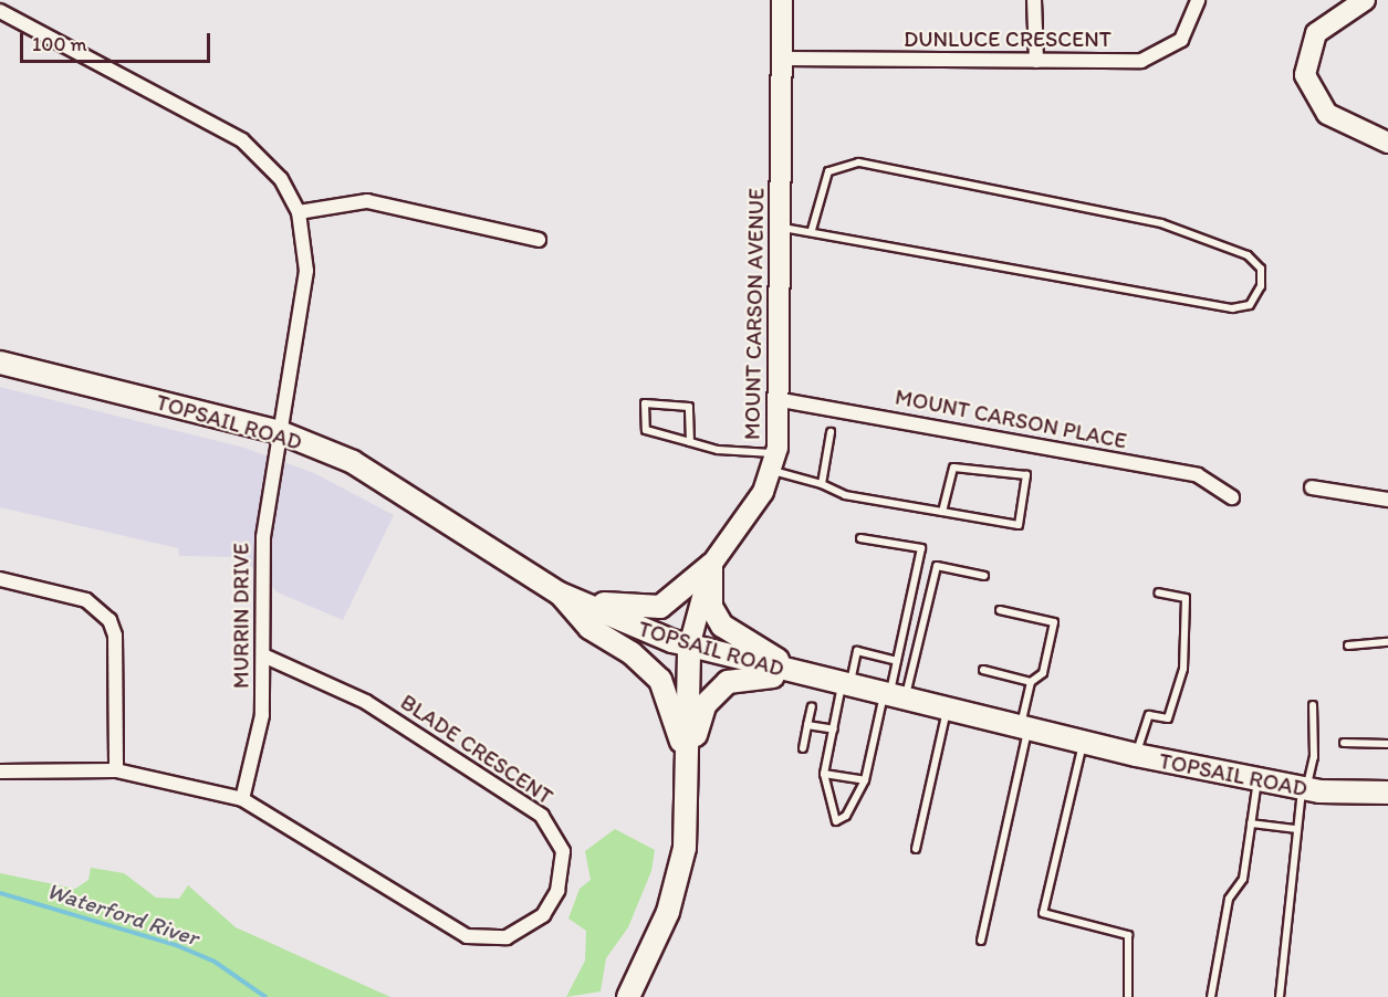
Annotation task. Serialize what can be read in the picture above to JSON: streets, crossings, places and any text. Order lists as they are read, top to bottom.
{
  "streets": {
    "main road": ["MOUNT CARSON AVENUE", "TOPSAIL ROAD"],
    "street": [
      "DUNLUCE CRESCENT",
      "MOUNT CARSON PLACE",
      "MURRIN DRIVE",
      "BLADE CRESCENT"
    ]
  },
  "crossings": [
    ["DUNLUCE CRESCENT", "MOUNT CARSON AVENUE"],
    ["MOUNT CARSON AVENUE", "MOUNT CARSON PLACE"],
    ["MOUNT CARSON AVENUE", "TOPSAIL ROAD"],
    ["TOPSAIL ROAD", "MURRIN DRIVE"],
    ["MURRIN DRIVE", "BLADE CRESCENT"]
  ],
  "water": ["Waterford River"],
  "scale_bar": "100 m"
}
